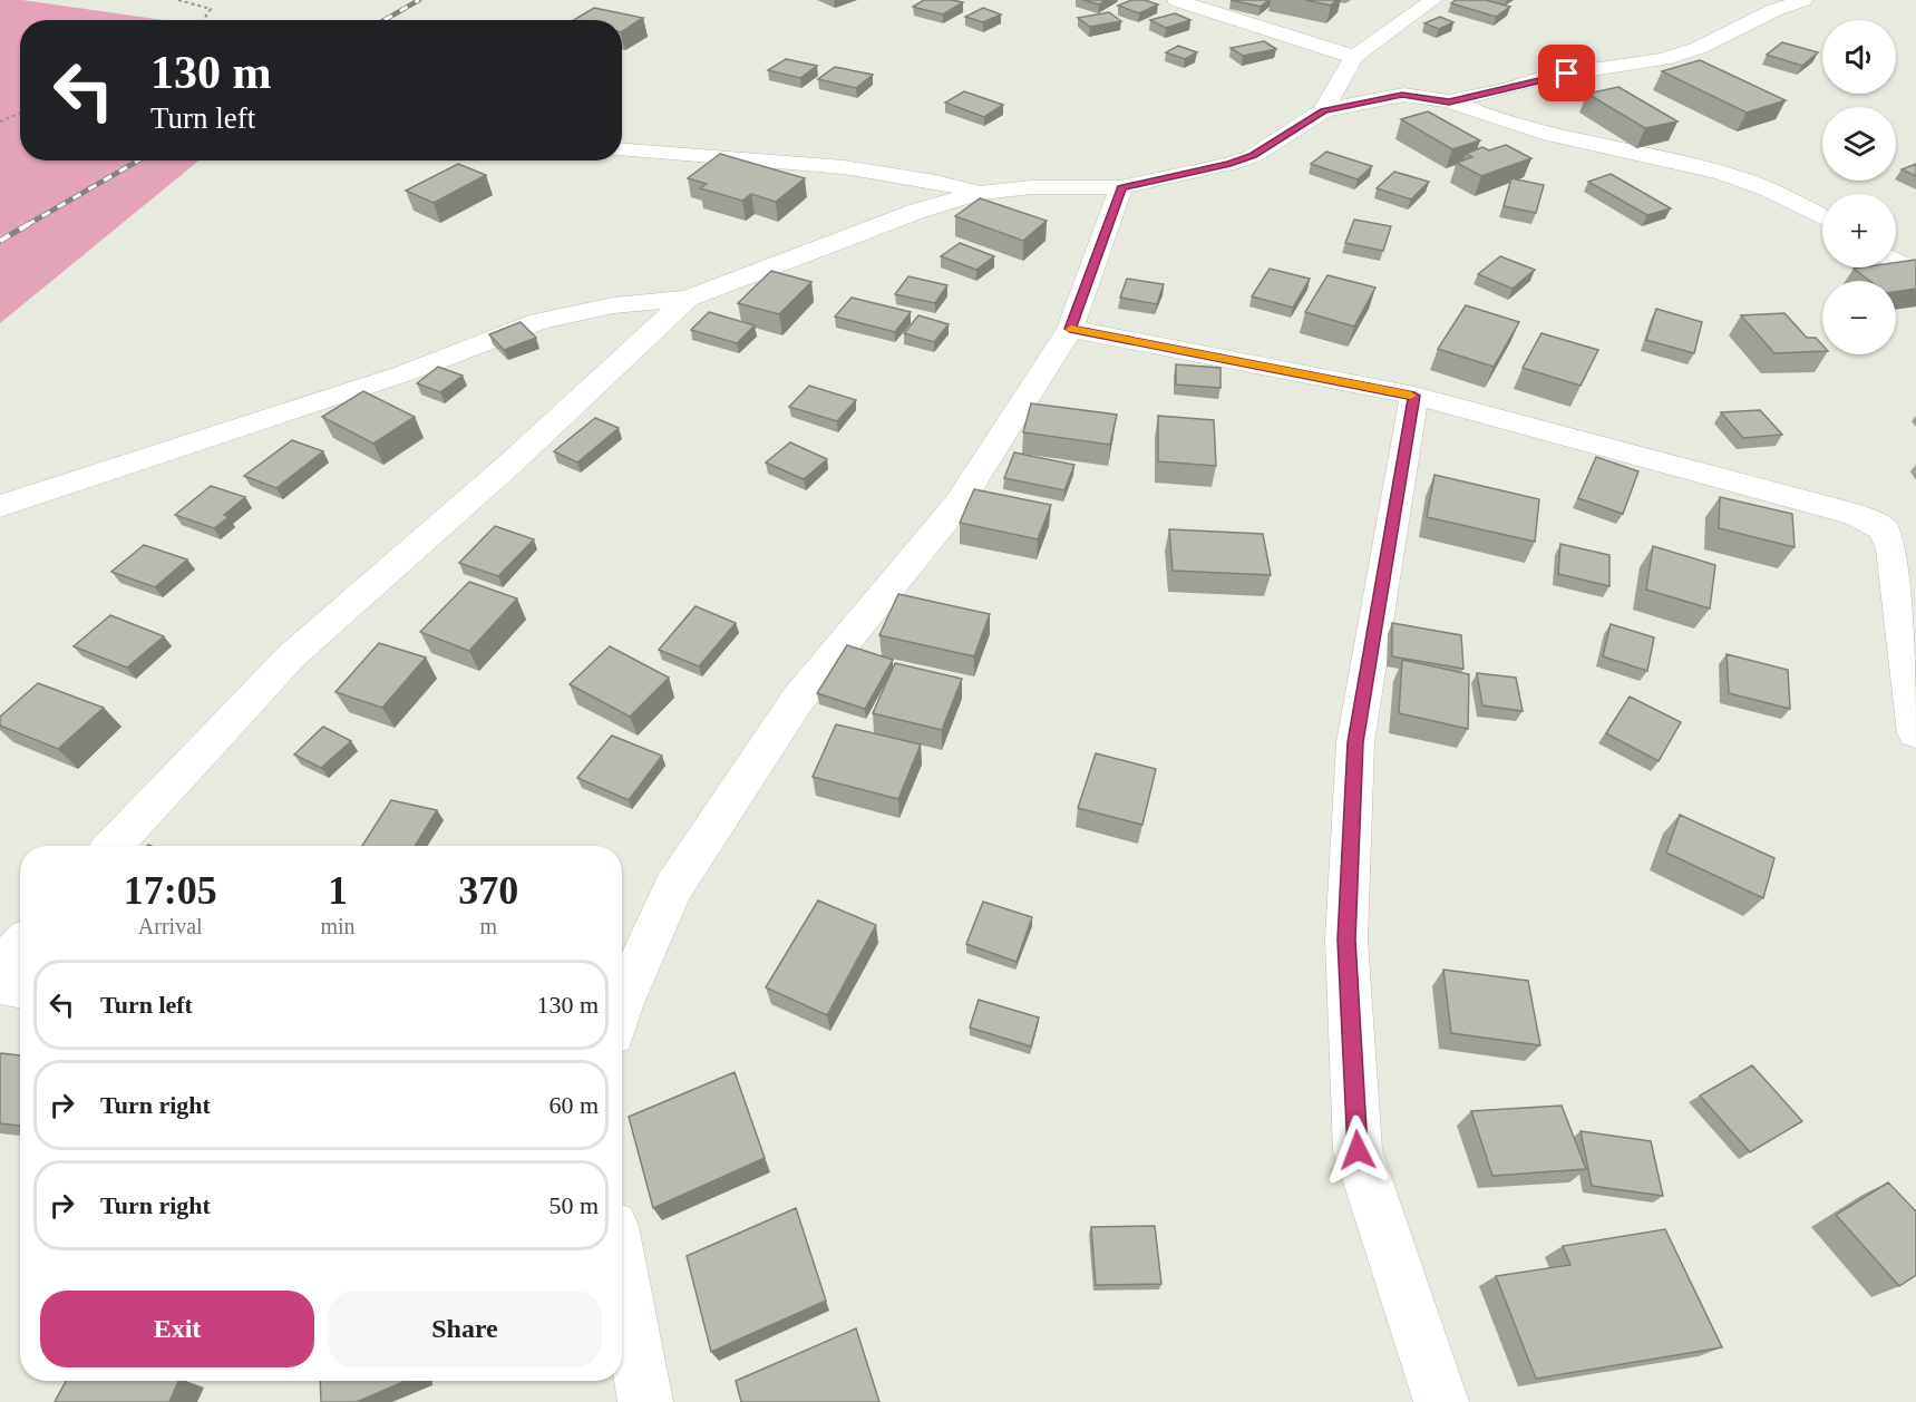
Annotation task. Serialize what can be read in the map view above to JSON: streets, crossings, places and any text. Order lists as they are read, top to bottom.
{
  "page": {
    "map_buttons": ["+", "−"],
    "turn": ["130 m", "Turn left"],
    "eta": [
      "17:05",
      "Arrival",
      "1",
      "min",
      "370",
      "m"
    ],
    "list": [
      {
        "name": "Turn left",
        "value": "130 m"
      },
      {
        "name": "Turn right",
        "value": "60 m"
      },
      {
        "name": "Turn right",
        "value": "50 m"
      }
    ],
    "buttons": ["Exit", "Share"]
  }
}
